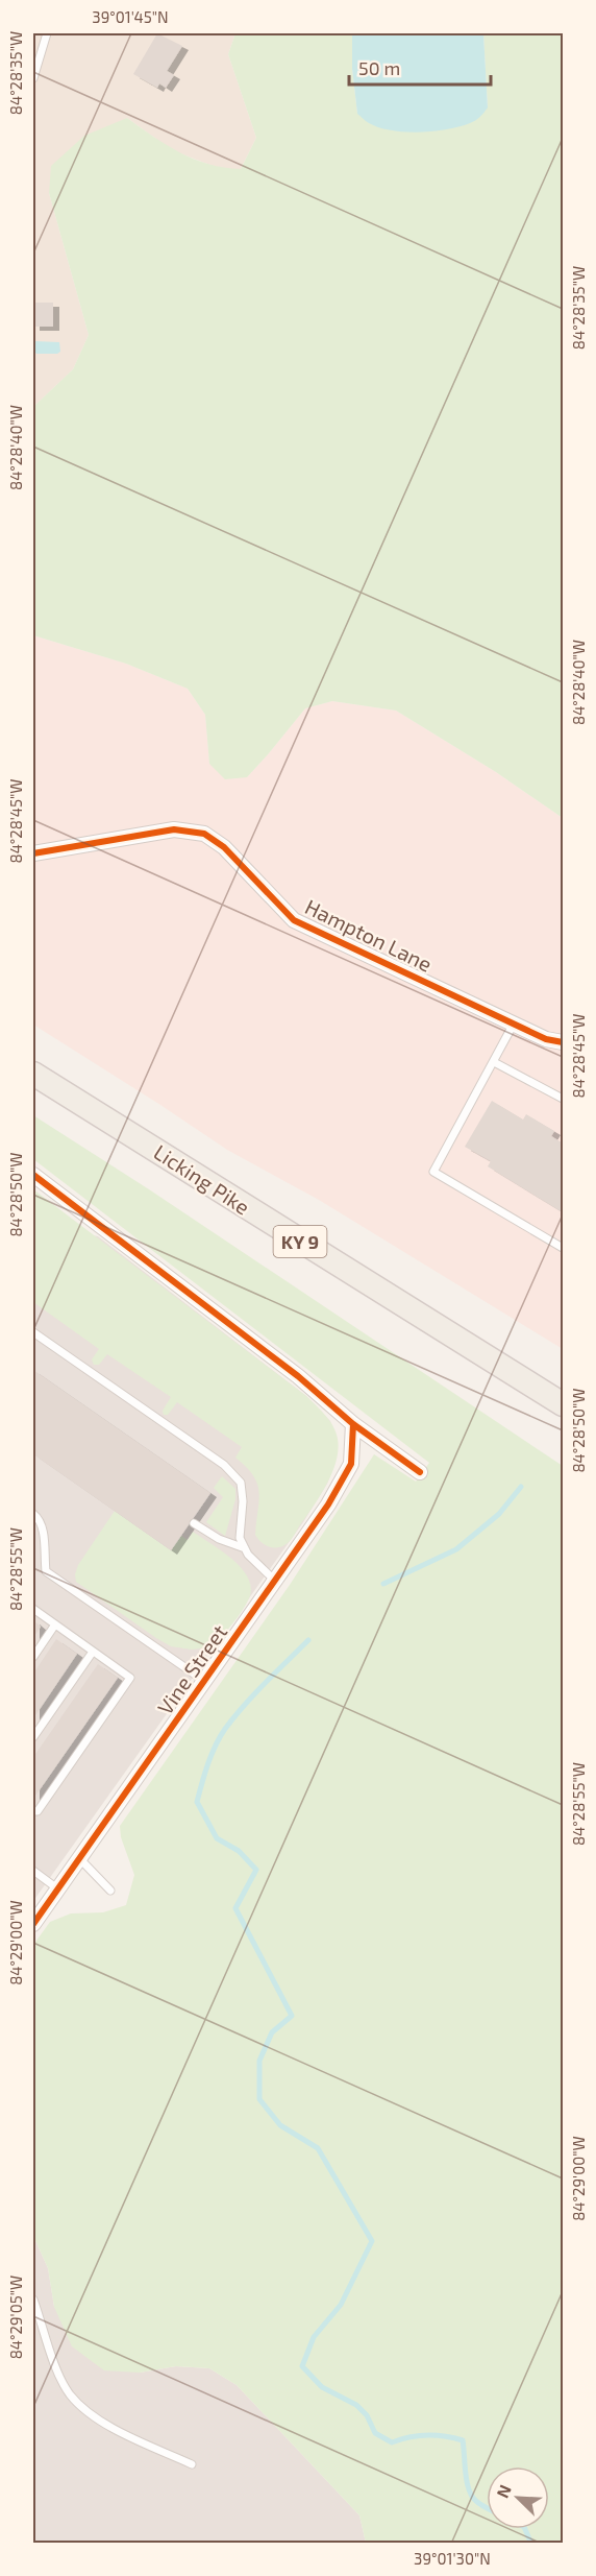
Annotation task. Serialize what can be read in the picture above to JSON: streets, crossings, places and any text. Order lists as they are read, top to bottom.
{
  "streets": {
    "main road": ["Licking Pike", "KY 9"],
    "street": ["Hampton Lane", "Vine Street"]
  },
  "scale_bar": "50 m",
  "north": "top left",
  "coordinates": [
    "39°01'45\"N",
    "84°28'35\"W",
    "84°28'40\"W",
    "84°28'45\"W",
    "84°28'50\"W",
    "84°28'55\"W",
    "84°29'00\"W",
    "84°29'05\"W",
    "39°01'30\"N"
  ]
}
